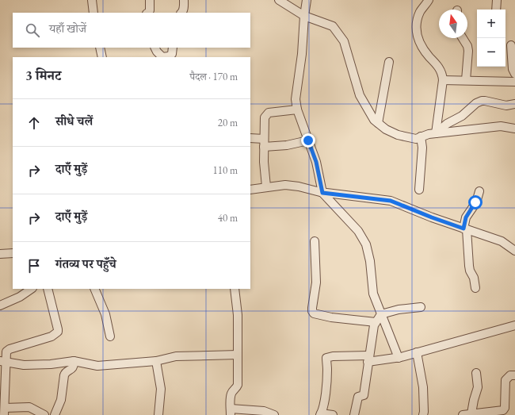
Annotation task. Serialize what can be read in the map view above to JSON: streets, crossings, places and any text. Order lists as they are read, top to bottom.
{
  "north": "top",
  "page": {
    "map_buttons": ["+", "−"],
    "search": "यहाँ खोजें",
    "heading": ["3 मिनट", "पैदल · 170 m"],
    "list": [
      ["सीधे चलें", "20 m"],
      ["दाएँ मुड़ें", "110 m"],
      ["दाएँ मुड़ें", "40 m"],
      "गंतव्य पर पहुँचे"
    ]
  }
}
